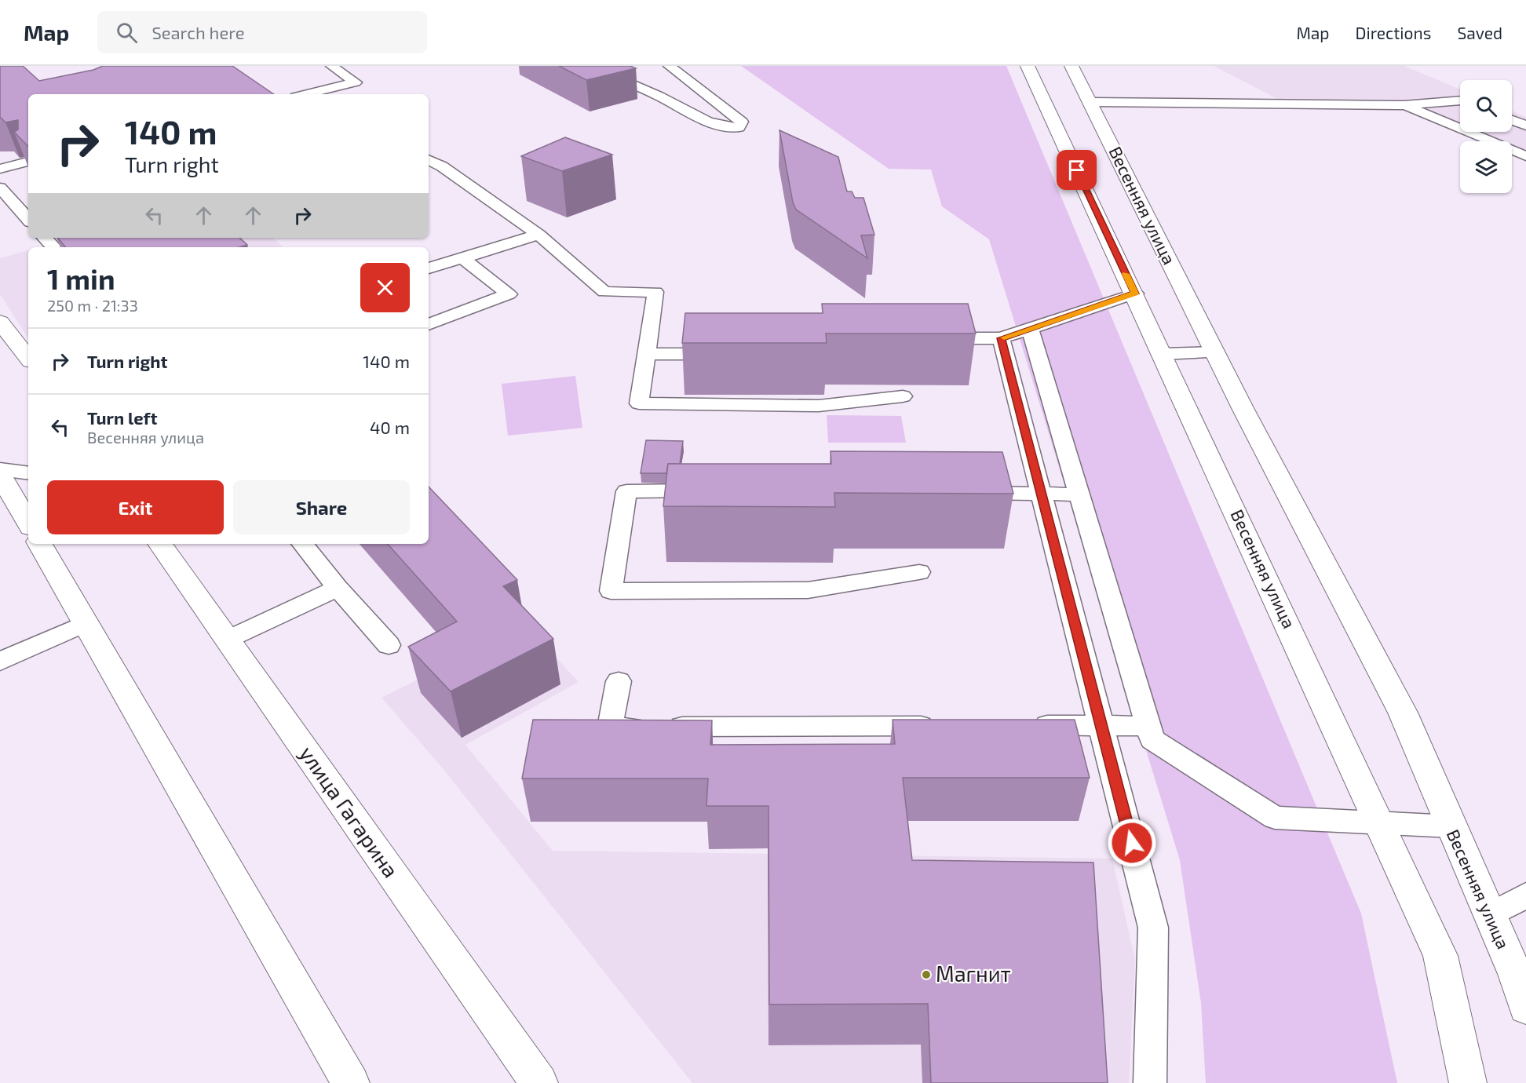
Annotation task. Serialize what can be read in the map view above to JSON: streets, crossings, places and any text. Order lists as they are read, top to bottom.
{
  "streets": {
    "street": ["Весенняя улица", "улица Гагарина"]
  },
  "places": ["Магнит"],
  "page": {
    "header": "Map",
    "search": "Search here",
    "nav": ["Map", "Directions", "Saved"],
    "turn": ["140 m", "Turn right"],
    "heading": ["1 min", "250 m · 21:33"],
    "list": [
      {
        "name": "Turn right",
        "value": "140 m"
      },
      {
        "name": "Turn left",
        "note": "Весенняя улица",
        "value": "40 m"
      }
    ],
    "buttons": ["Exit", "Share"]
  }
}
